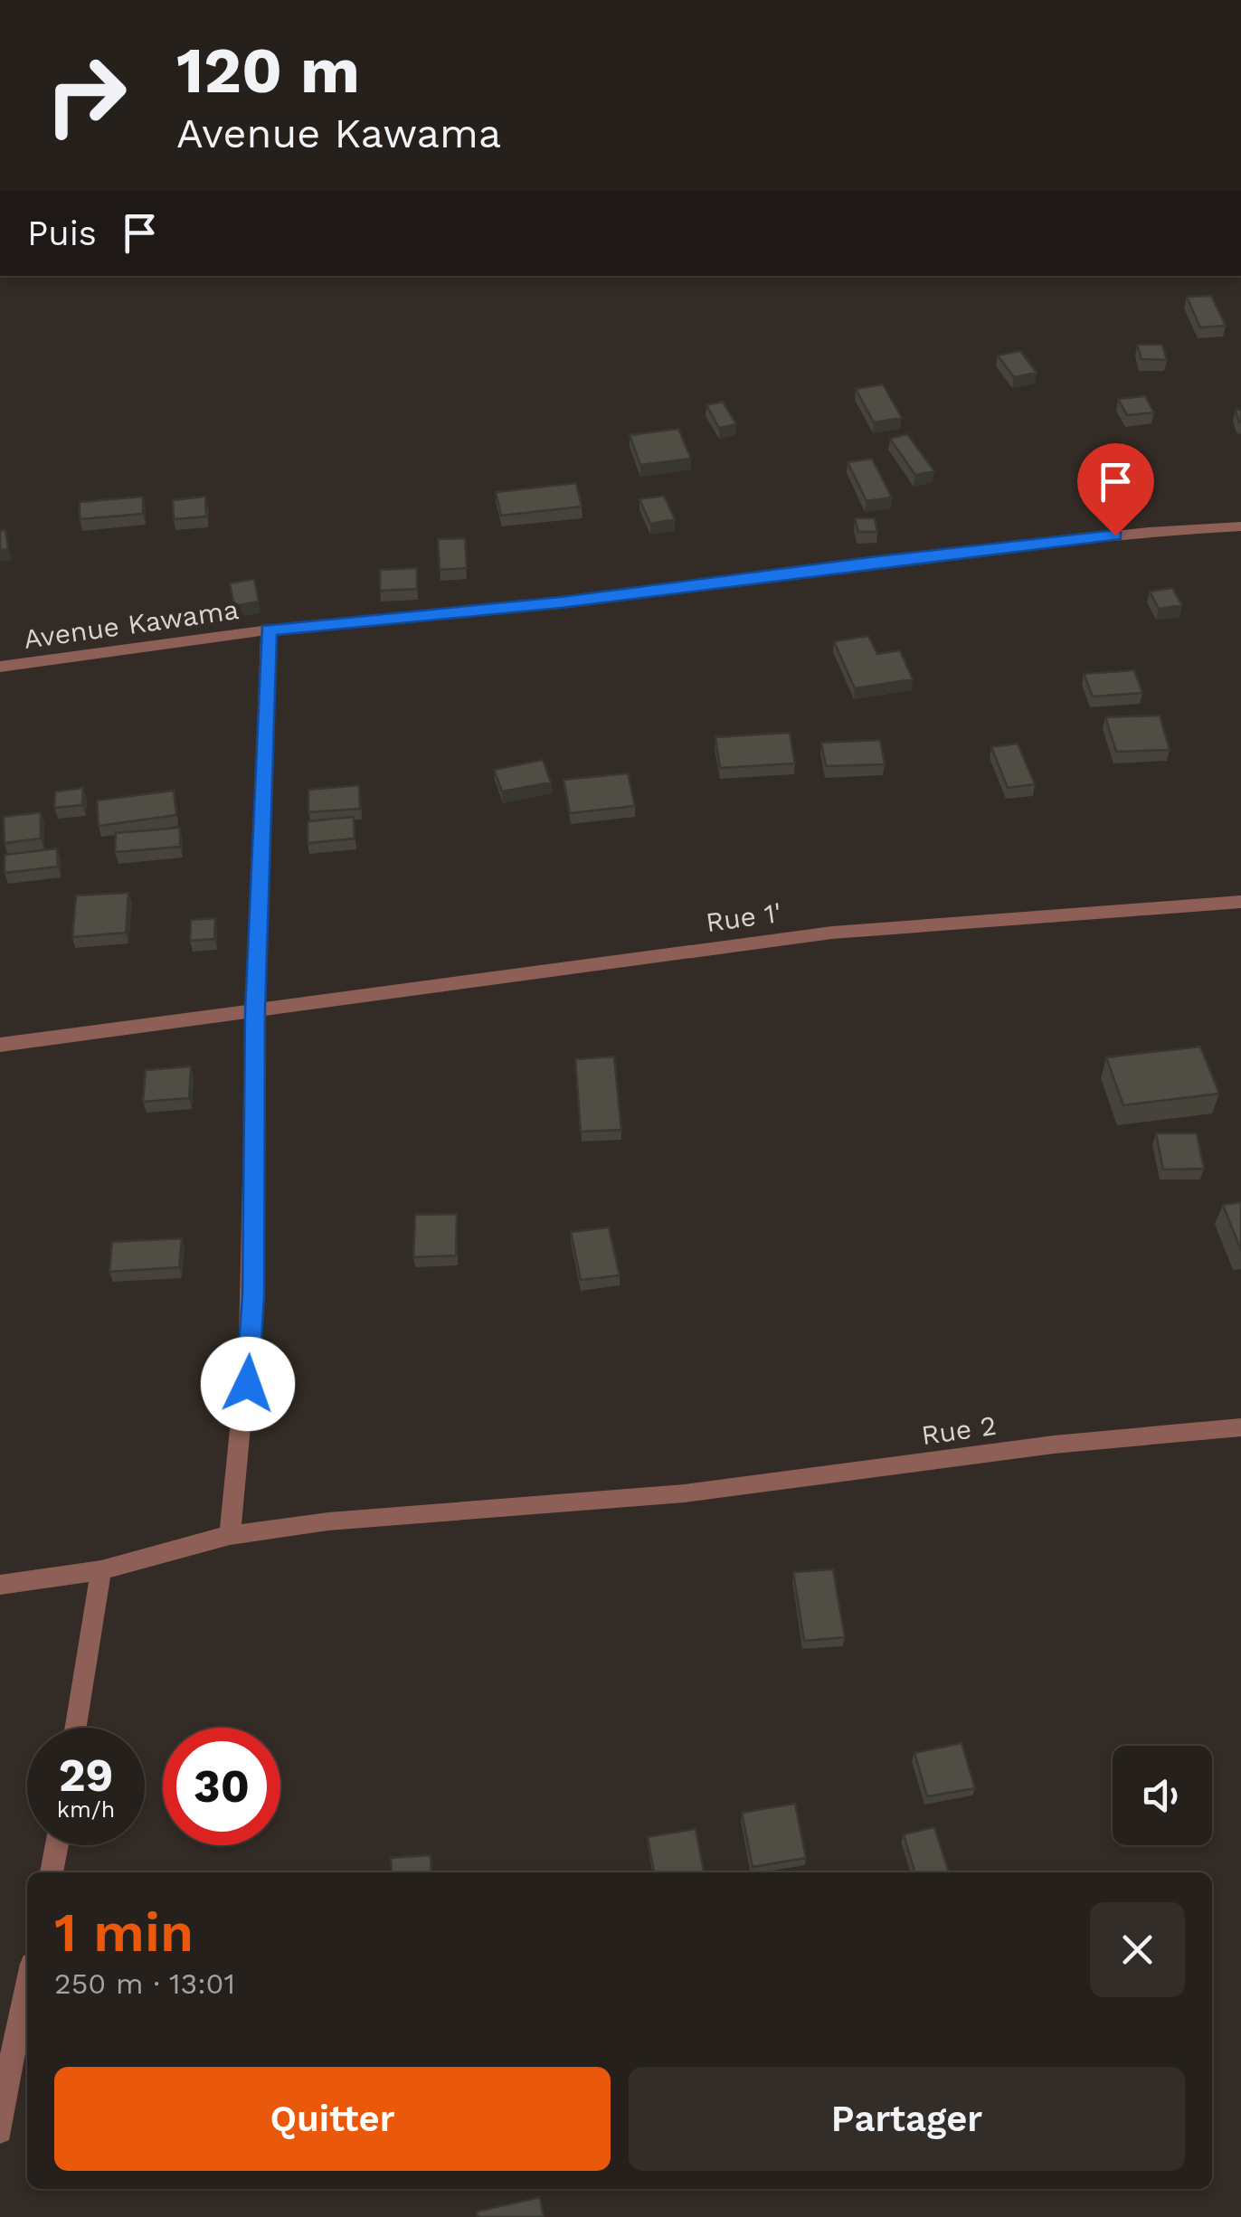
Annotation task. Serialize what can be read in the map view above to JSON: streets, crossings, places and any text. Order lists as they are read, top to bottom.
{
  "streets": {
    "street": ["Avenue Kawama", "Rue 1'", "Rue 2"]
  },
  "page": {
    "turn": ["120 m", "Avenue Kawama"],
    "then": "Puis",
    "speed": "29 km/h",
    "limit": "30",
    "heading": ["1 min", "250 m · 13:01"],
    "buttons": ["Quitter", "Partager"]
  }
}
